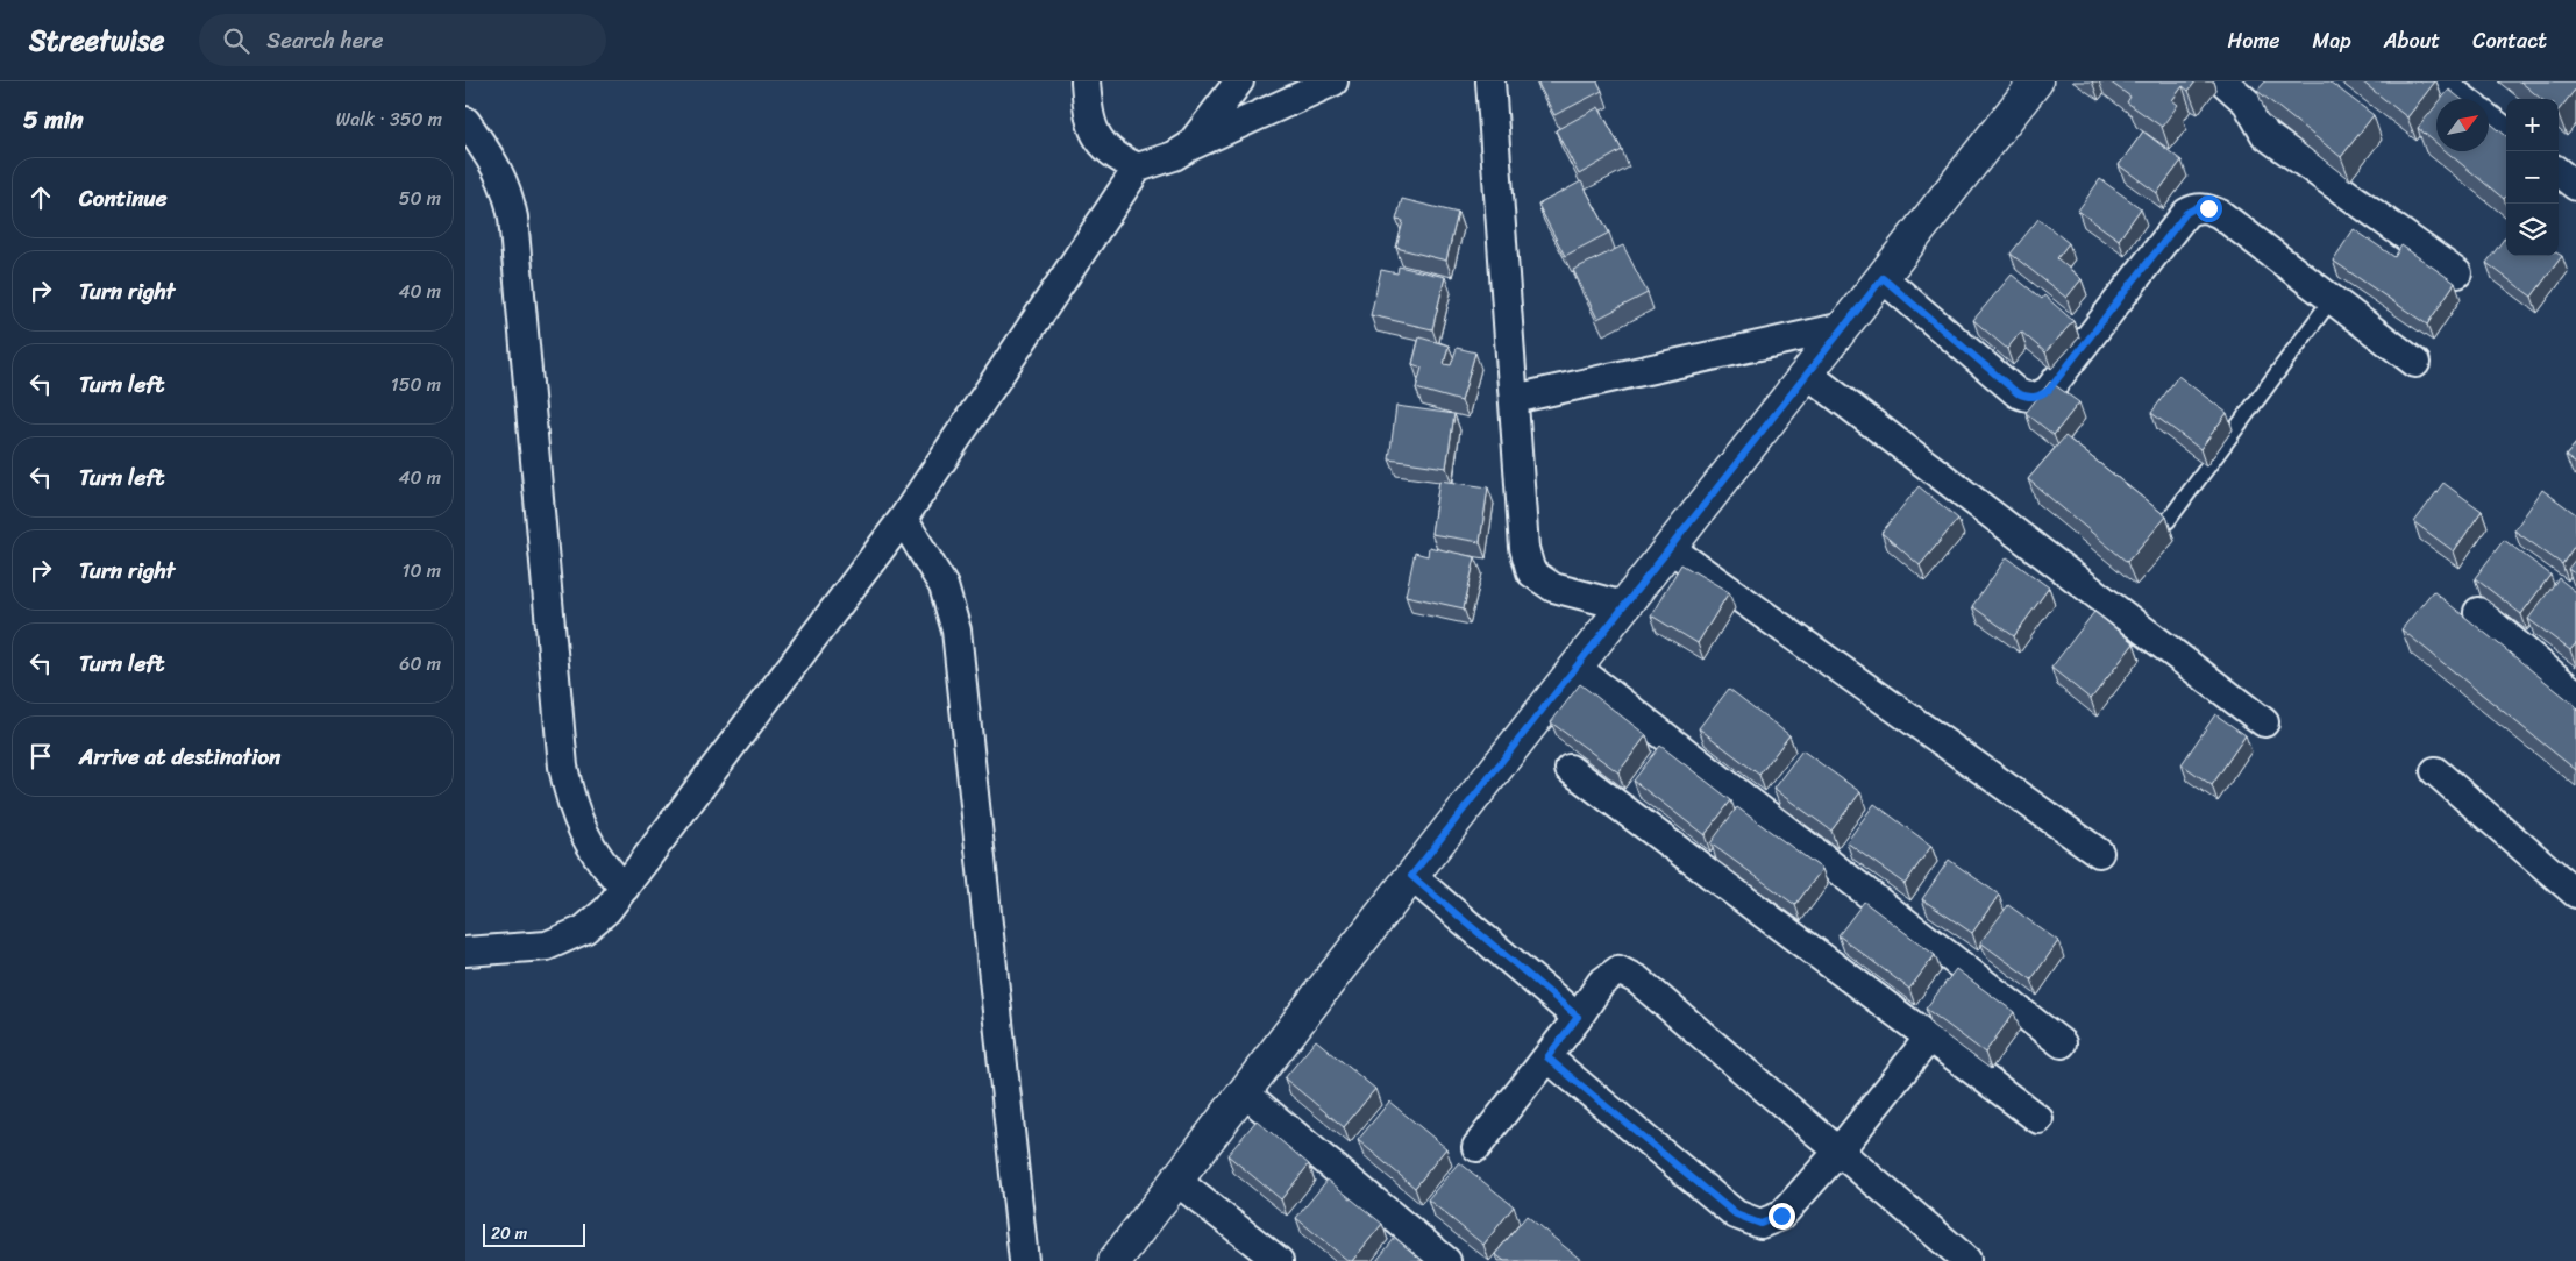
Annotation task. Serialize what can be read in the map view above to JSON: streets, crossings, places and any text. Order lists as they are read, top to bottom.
{
  "scale_bar": "20 m",
  "north": "top right",
  "page": {
    "header": "Streetwise",
    "search": "Search here",
    "nav": [
      "Home",
      "Map",
      "About",
      "Contact"
    ],
    "heading": ["5 min", "Walk · 350 m"],
    "map_buttons": ["+", "−"],
    "list": [
      ["Continue", "50 m"],
      ["Turn right", "40 m"],
      ["Turn left", "150 m"],
      ["Turn left", "40 m"],
      ["Turn right", "10 m"],
      ["Turn left", "60 m"],
      "Arrive at destination"
    ],
    "scale": "20 m"
  }
}
